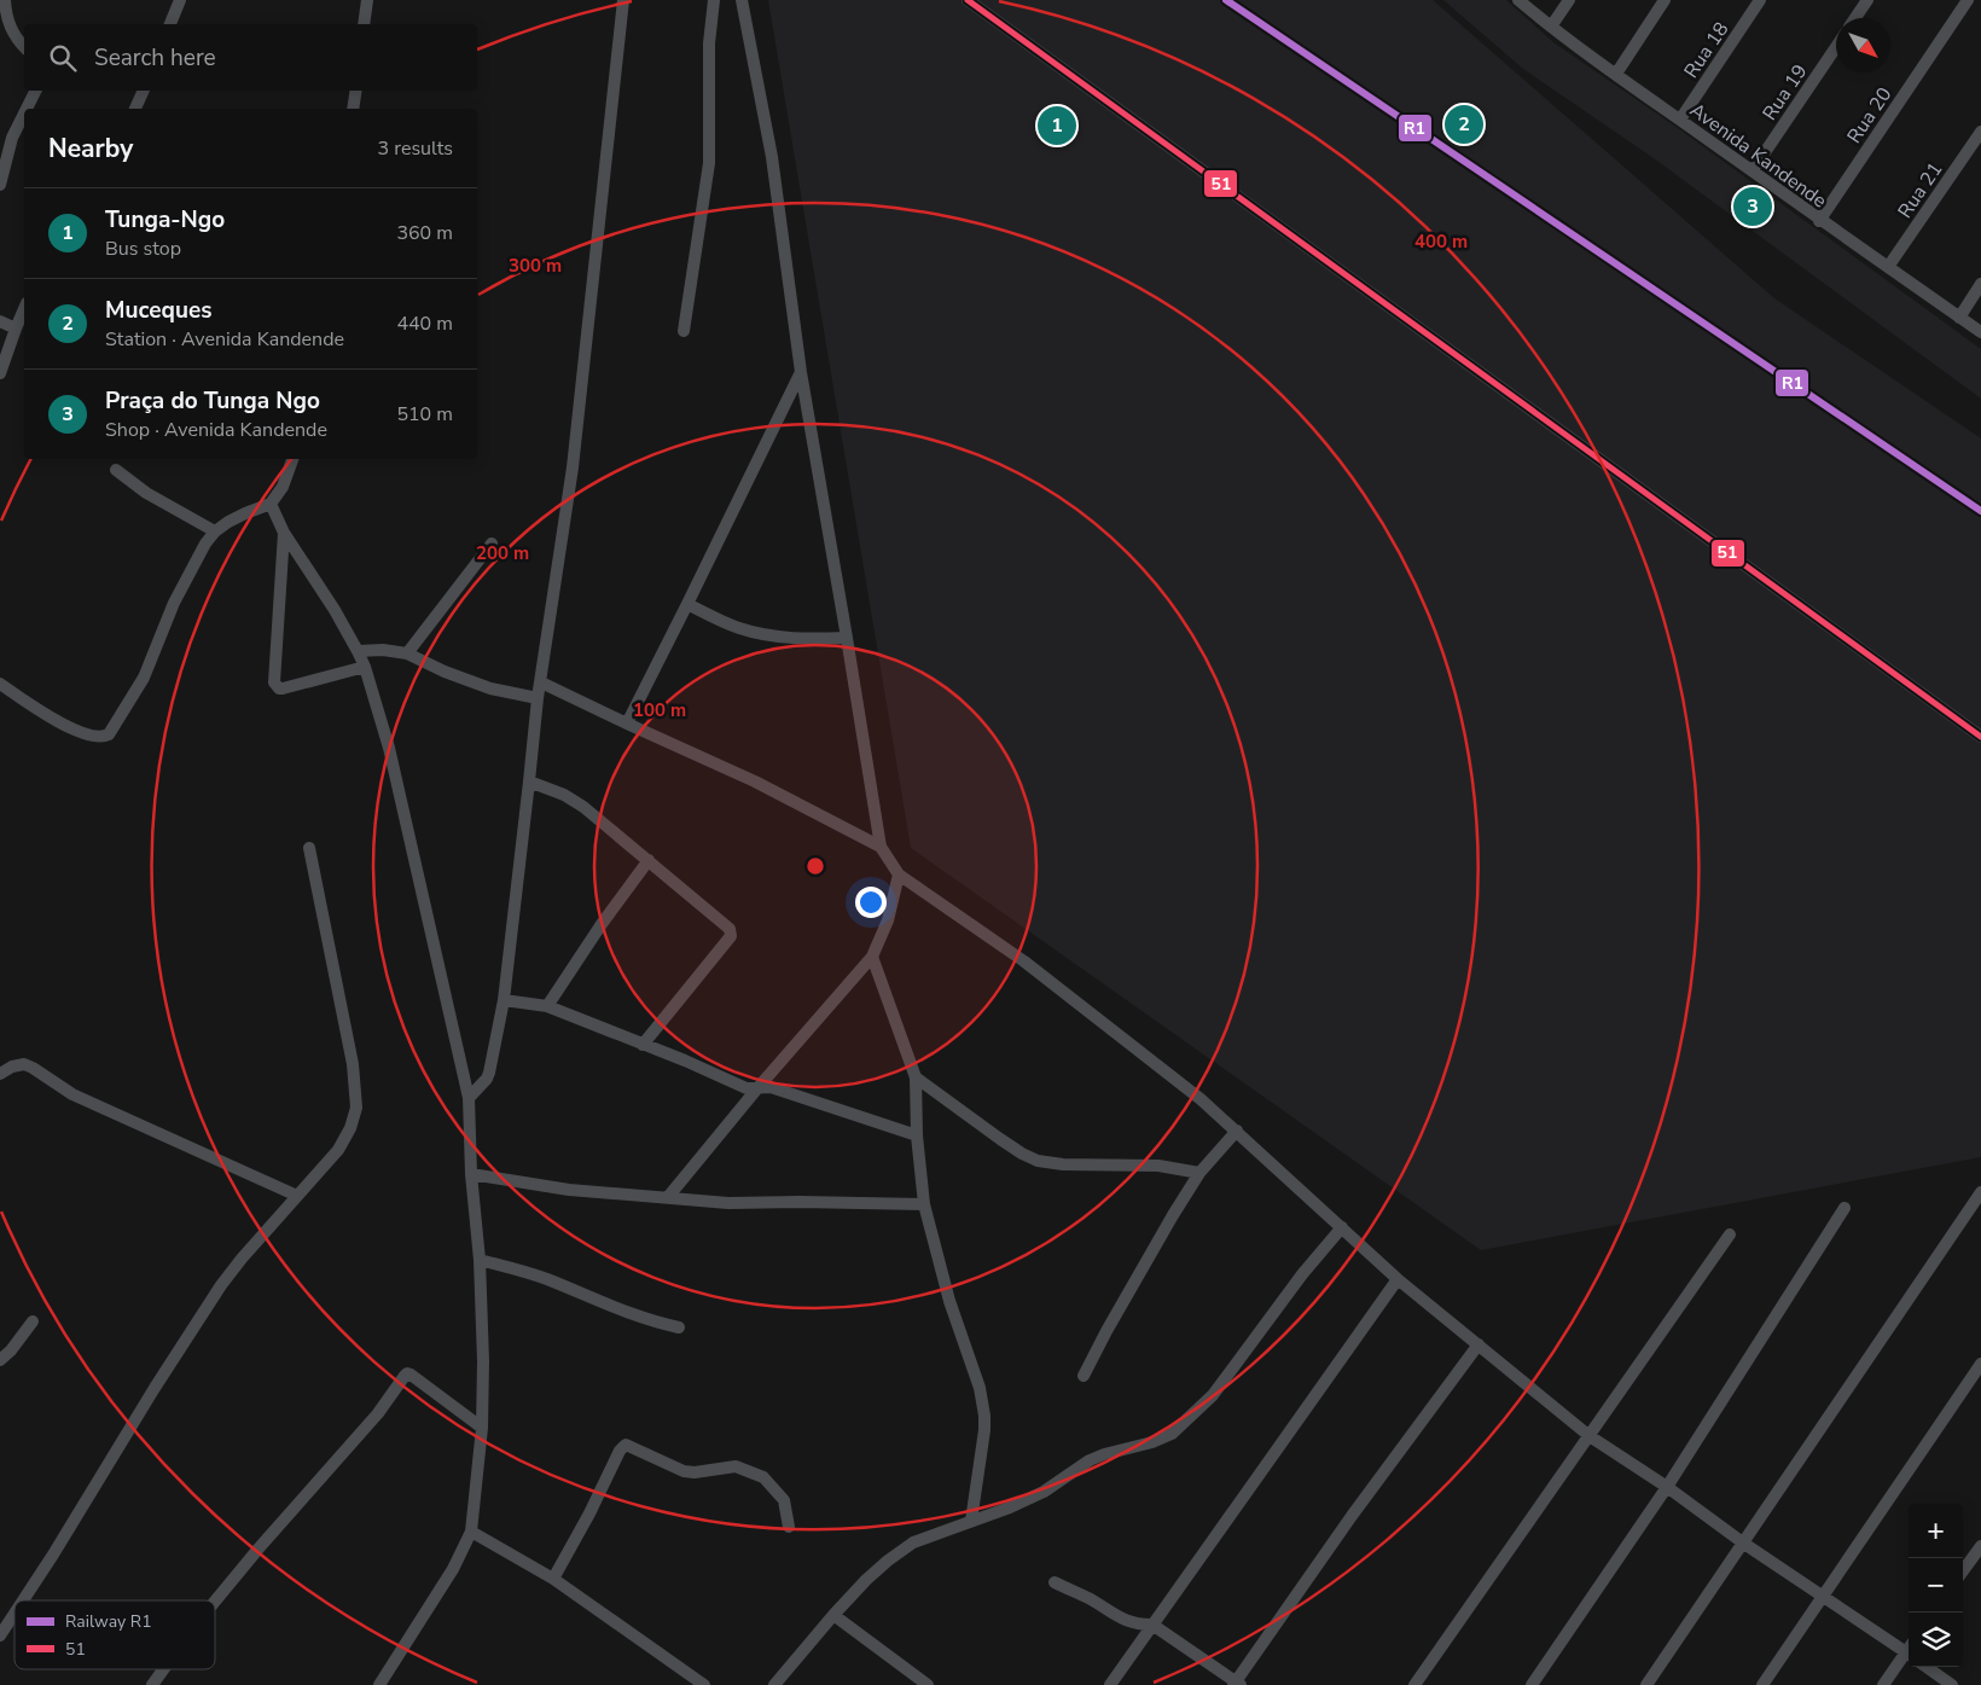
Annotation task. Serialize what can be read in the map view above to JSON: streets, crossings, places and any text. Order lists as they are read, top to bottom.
{
  "streets": {
    "street": [
      "Rua 18",
      "Rua 19",
      "Rua 20",
      "Avenida Kandende",
      "Rua 21"
    ]
  },
  "crossings": [
    ["Rua 18", "Avenida Kandende"],
    ["Rua 19", "Avenida Kandende"],
    ["Rua 20", "Avenida Kandende"],
    ["Avenida Kandende", "Rua 21"]
  ],
  "lines": ["rail line R1", "transit line 51"],
  "legend": ["Railway R1", "51"],
  "north": "bottom right",
  "page": {
    "search": "Search here",
    "pins": ["2", "1", "3"],
    "heading": ["Nearby", "3 results"],
    "list": [
      {
        "mark": "1",
        "name": "Tunga-Ngo",
        "note": "Bus stop",
        "value": "360 m"
      },
      {
        "mark": "2",
        "name": "Muceques",
        "note": "Station · Avenida Kandende",
        "value": "440 m"
      },
      {
        "mark": "3",
        "name": "Praça do Tunga Ngo",
        "note": "Shop · Avenida Kandende",
        "value": "510 m"
      }
    ],
    "map_buttons": ["+", "−"]
  },
  "rings": [
    "400 m",
    "300 m",
    "200 m",
    "100 m"
  ]
}
